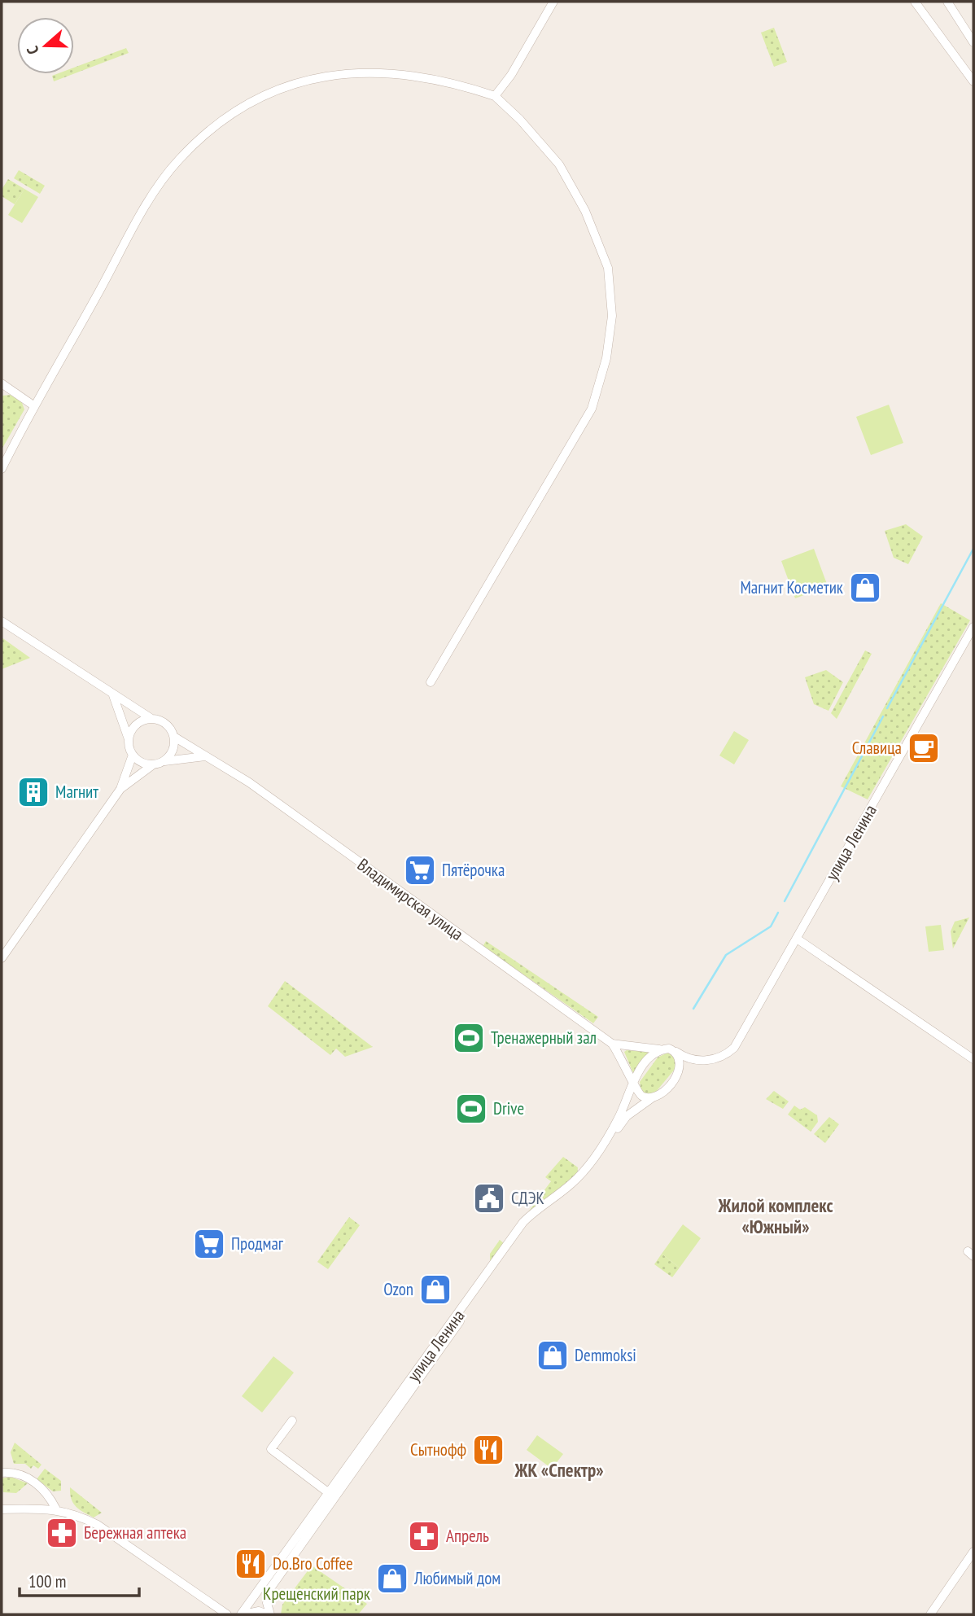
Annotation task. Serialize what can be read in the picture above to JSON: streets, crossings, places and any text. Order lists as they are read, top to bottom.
{
  "streets": {
    "street": ["улица Ленина", "Владимирская улица"]
  },
  "crossings": [
    ["улица Ленина", "Владимирская улица"]
  ],
  "districts": ["Жилой комплекс «Южный»", "ЖК «Спектр»"],
  "parks": ["Крещенский парк"],
  "places": {
    "shop": [
      "Магнит Косметик",
      "Ozon",
      "Demmoksi",
      "Любимый дом"
    ],
    "cafe": ["Славица"],
    "building": ["Магнит"],
    "supermarket": ["Пятёрочка", "Продмаг"],
    "sports": ["Тренажерный зал", "Drive"],
    "public building": ["СДЭК"],
    "restaurant": ["Сытнофф", "Do.Bro Coffee"],
    "pharmacy": ["Бережная аптека", "Апрель"]
  },
  "scale_bar": "100 m",
  "north": "left"
}
